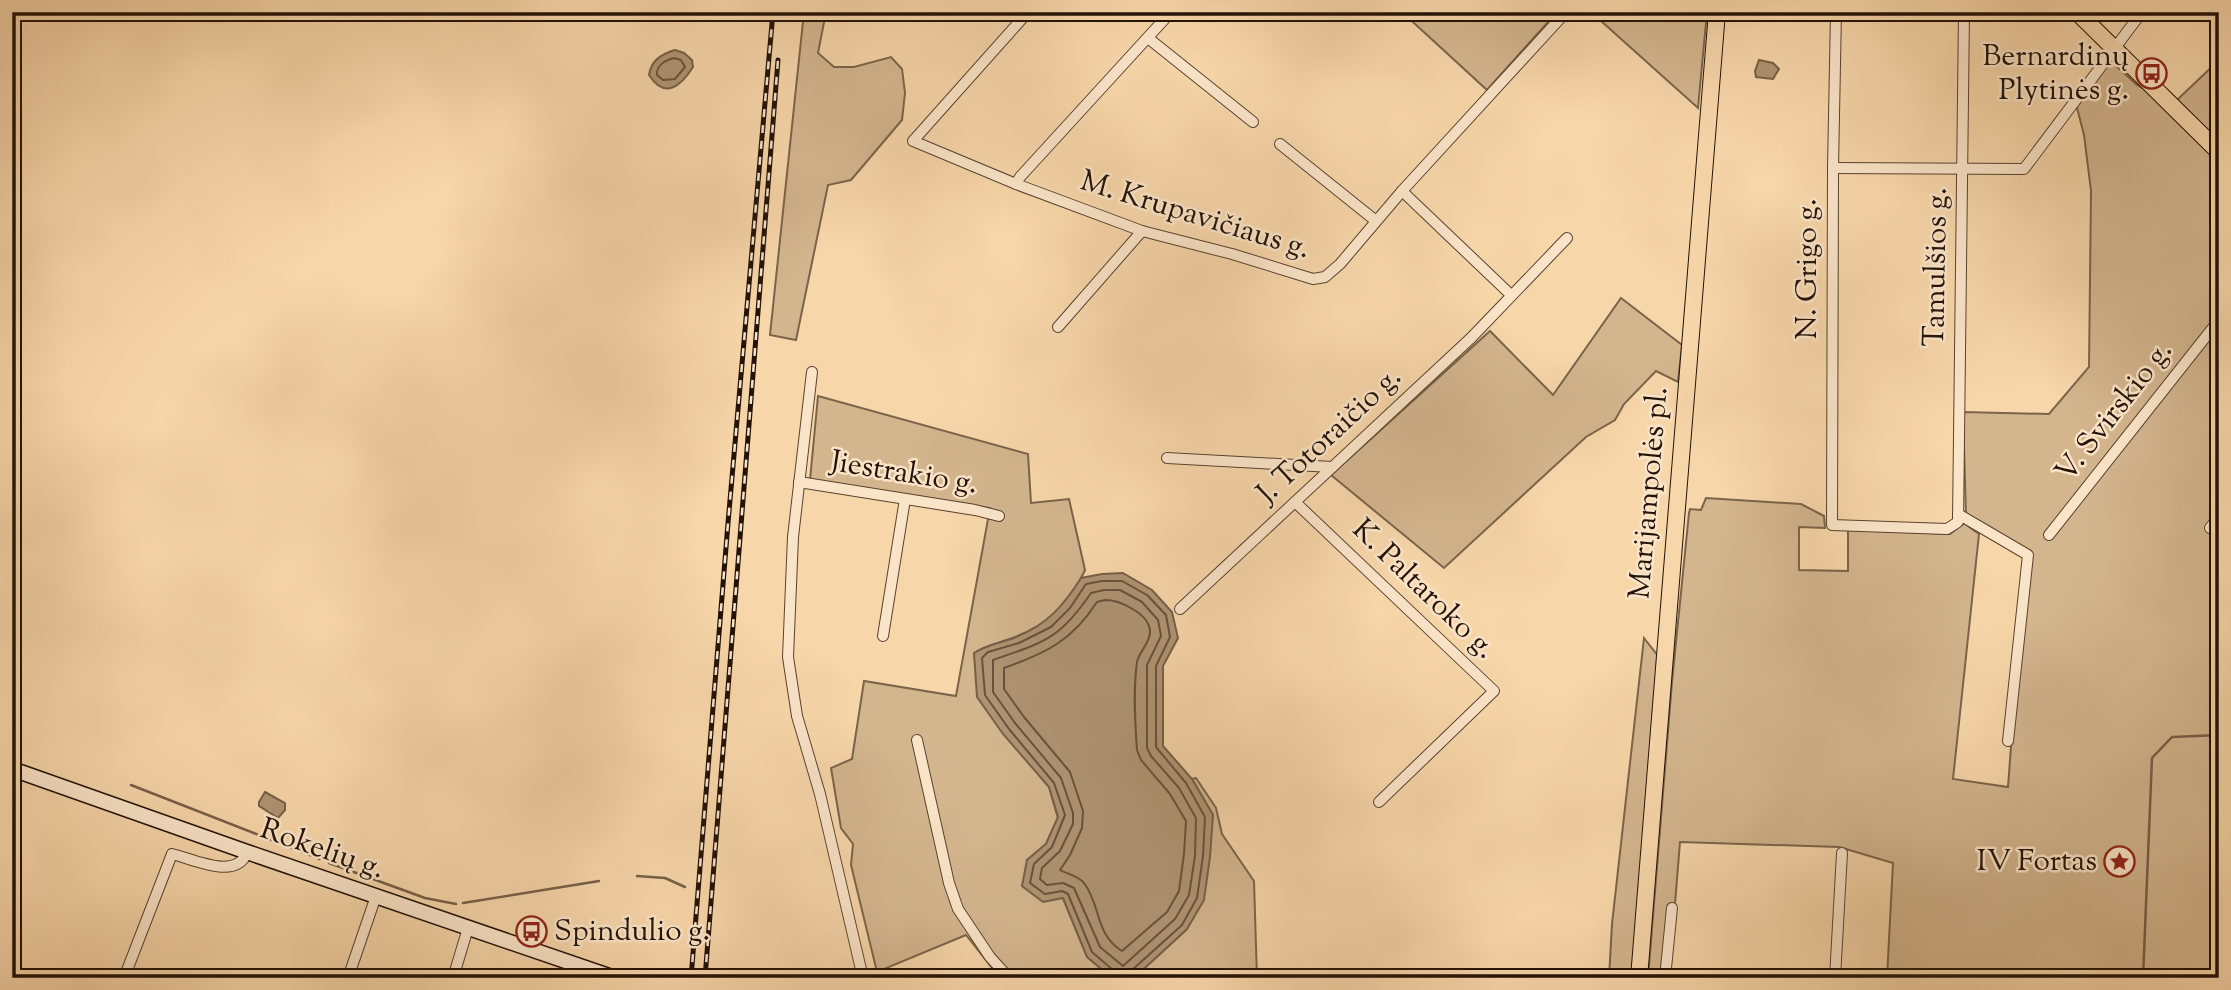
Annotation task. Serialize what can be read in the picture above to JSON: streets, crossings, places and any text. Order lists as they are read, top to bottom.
{
  "streets": {
    "main road": ["Marijampolės pl.", "Rokelių g."],
    "street": [
      "M. Krupavičiaus g.",
      "Tamulšios g.",
      "N. Grigo g.",
      "V. Svirskio g.",
      "J. Totoraičio g.",
      "Jiestrakio g.",
      "K. Paltaroko g."
    ]
  },
  "crossings": [
    ["Tamulšios g.", "N. Grigo g."],
    ["J. Totoraičio g.", "K. Paltaroko g."]
  ],
  "places": {
    "bus stop": ["Bernardinų Plytinės g.", "Spindulio g."],
    "place": ["IV Fortas"]
  }
}
